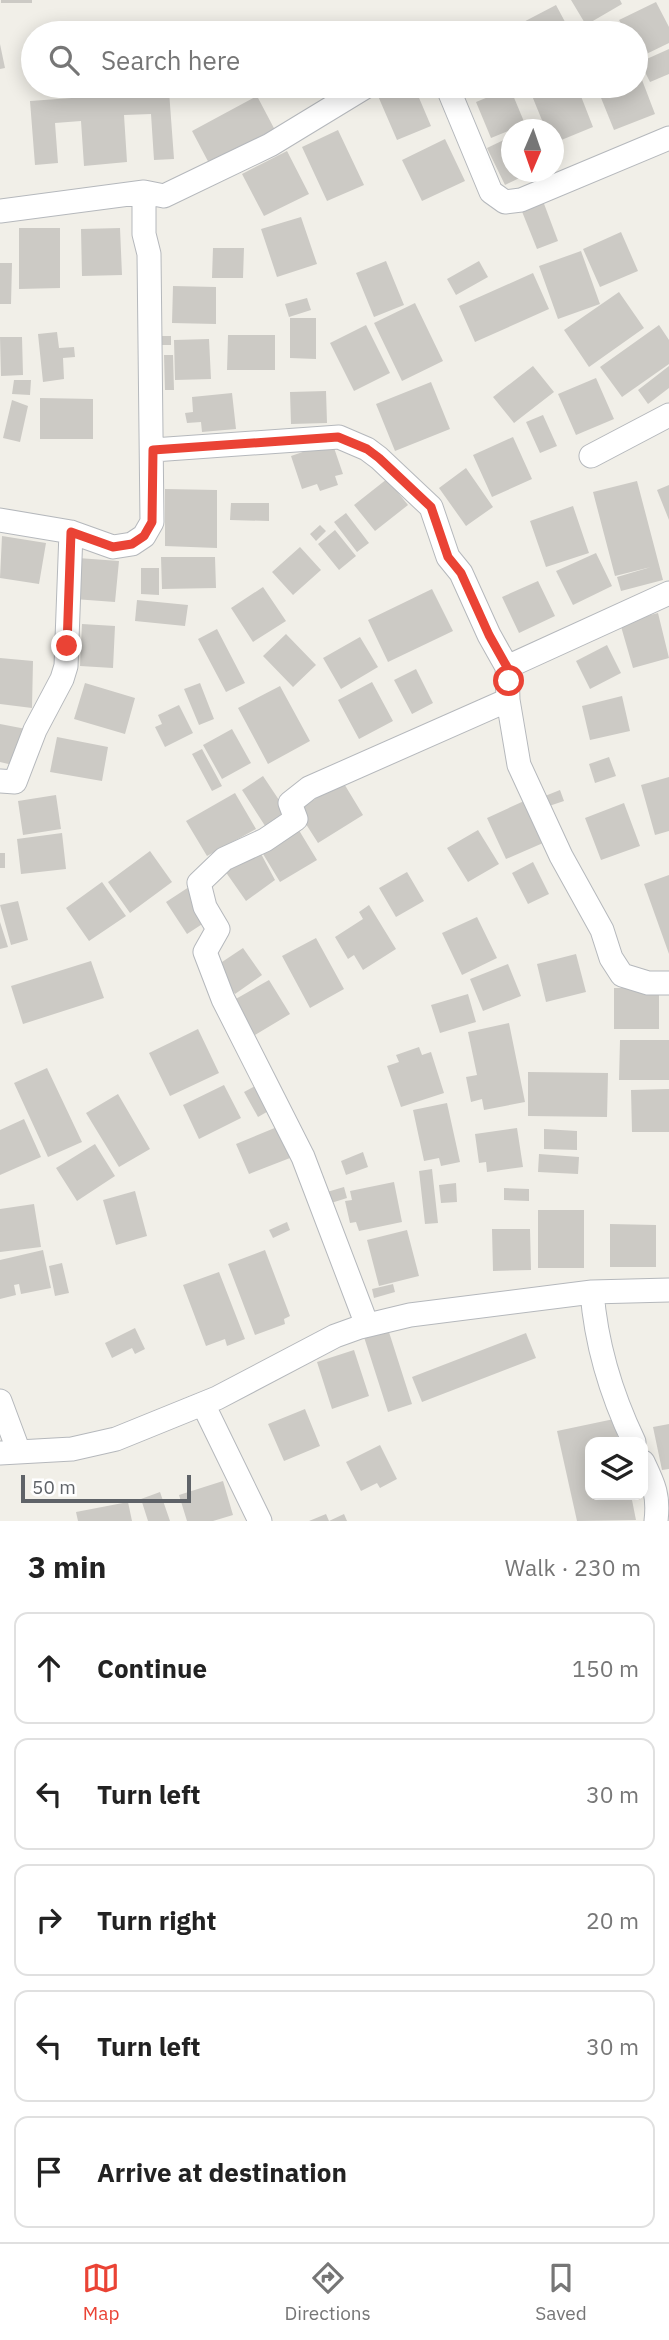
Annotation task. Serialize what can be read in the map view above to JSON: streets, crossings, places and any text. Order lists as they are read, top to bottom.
{
  "scale_bar": "50 m",
  "north": "bottom",
  "page": {
    "search": "Search here",
    "scale": "50 m",
    "heading": ["3 min", "Walk · 230 m"],
    "list": [
      ["Continue", "150 m"],
      ["Turn left", "30 m"],
      ["Turn right", "20 m"],
      ["Turn left", "30 m"],
      "Arrive at destination"
    ],
    "nav": ["Map", "Directions", "Saved"]
  }
}
